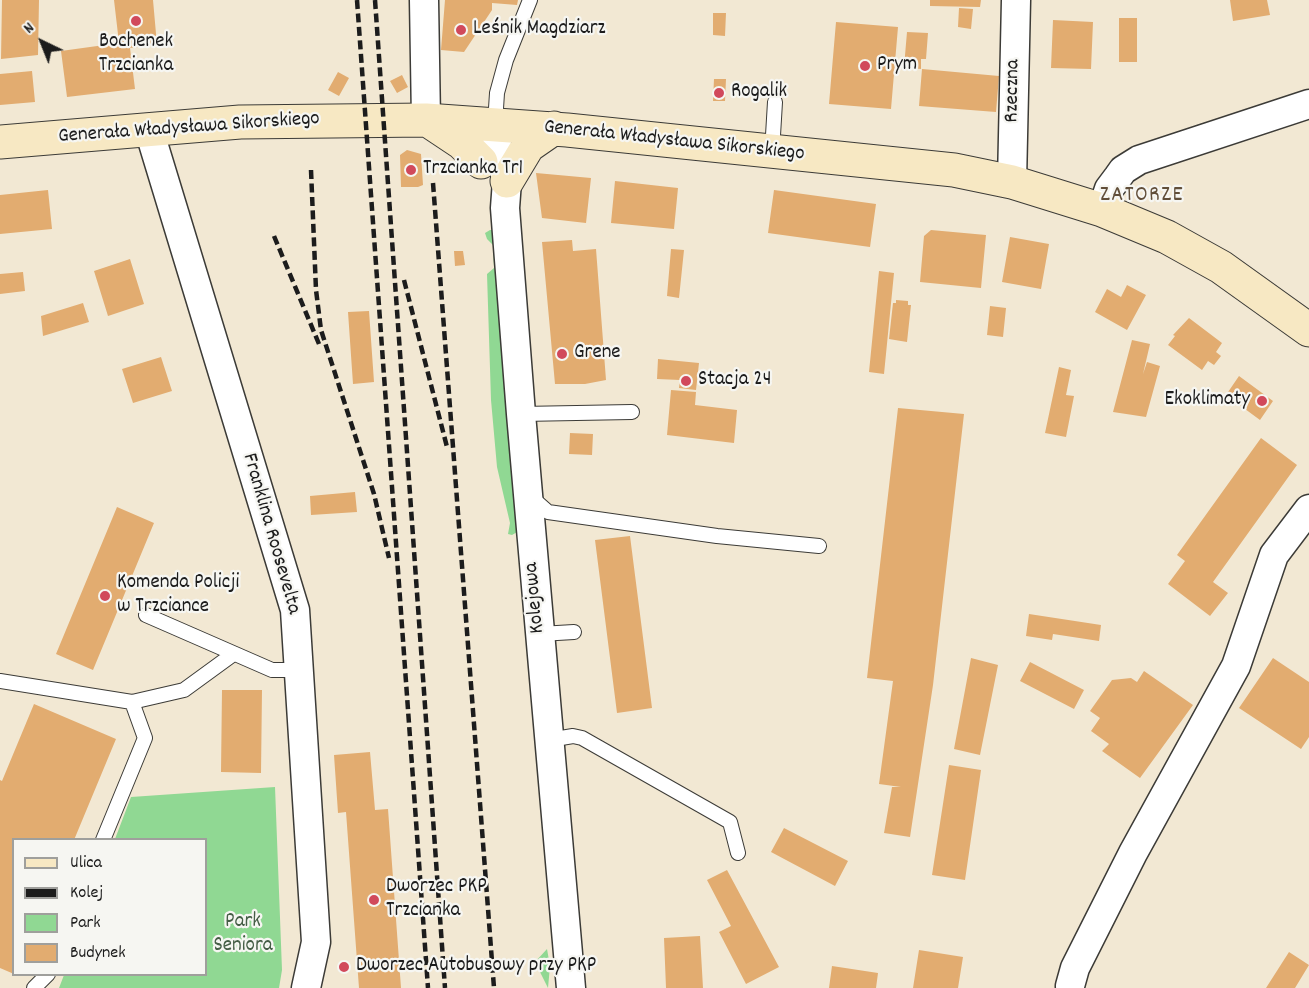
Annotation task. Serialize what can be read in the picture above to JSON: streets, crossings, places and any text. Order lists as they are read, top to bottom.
{
  "streets": {
    "main road": ["Generała Władysława Sikorskiego"],
    "street": ["Rzeczna", "Franklina Roosevelta", "Kolejowa"]
  },
  "crossings": [
    ["Rzeczna", "Generała Władysława Sikorskiego"],
    ["Generała Władysława Sikorskiego", "Franklina Roosevelta"],
    ["Generała Władysława Sikorskiego", "Kolejowa"]
  ],
  "districts": ["ZATORZE"],
  "parks": ["Park Seniora"],
  "places": [
    "Bochenek Trzcianka",
    "Leśnik Magdziarz",
    "Prym",
    "Rogalik",
    "Trzcianka Tr1",
    "Grene",
    "Stacja 24",
    "Ekoklimaty",
    "Komenda Policji w Trzciance",
    "Dworzec PKP Trzcianka",
    "Dworzec Autobusowy przy PKP"
  ],
  "legend": [
    "Ulica",
    "Kolej",
    "Park",
    "Budynek"
  ],
  "north": "top left"
}
